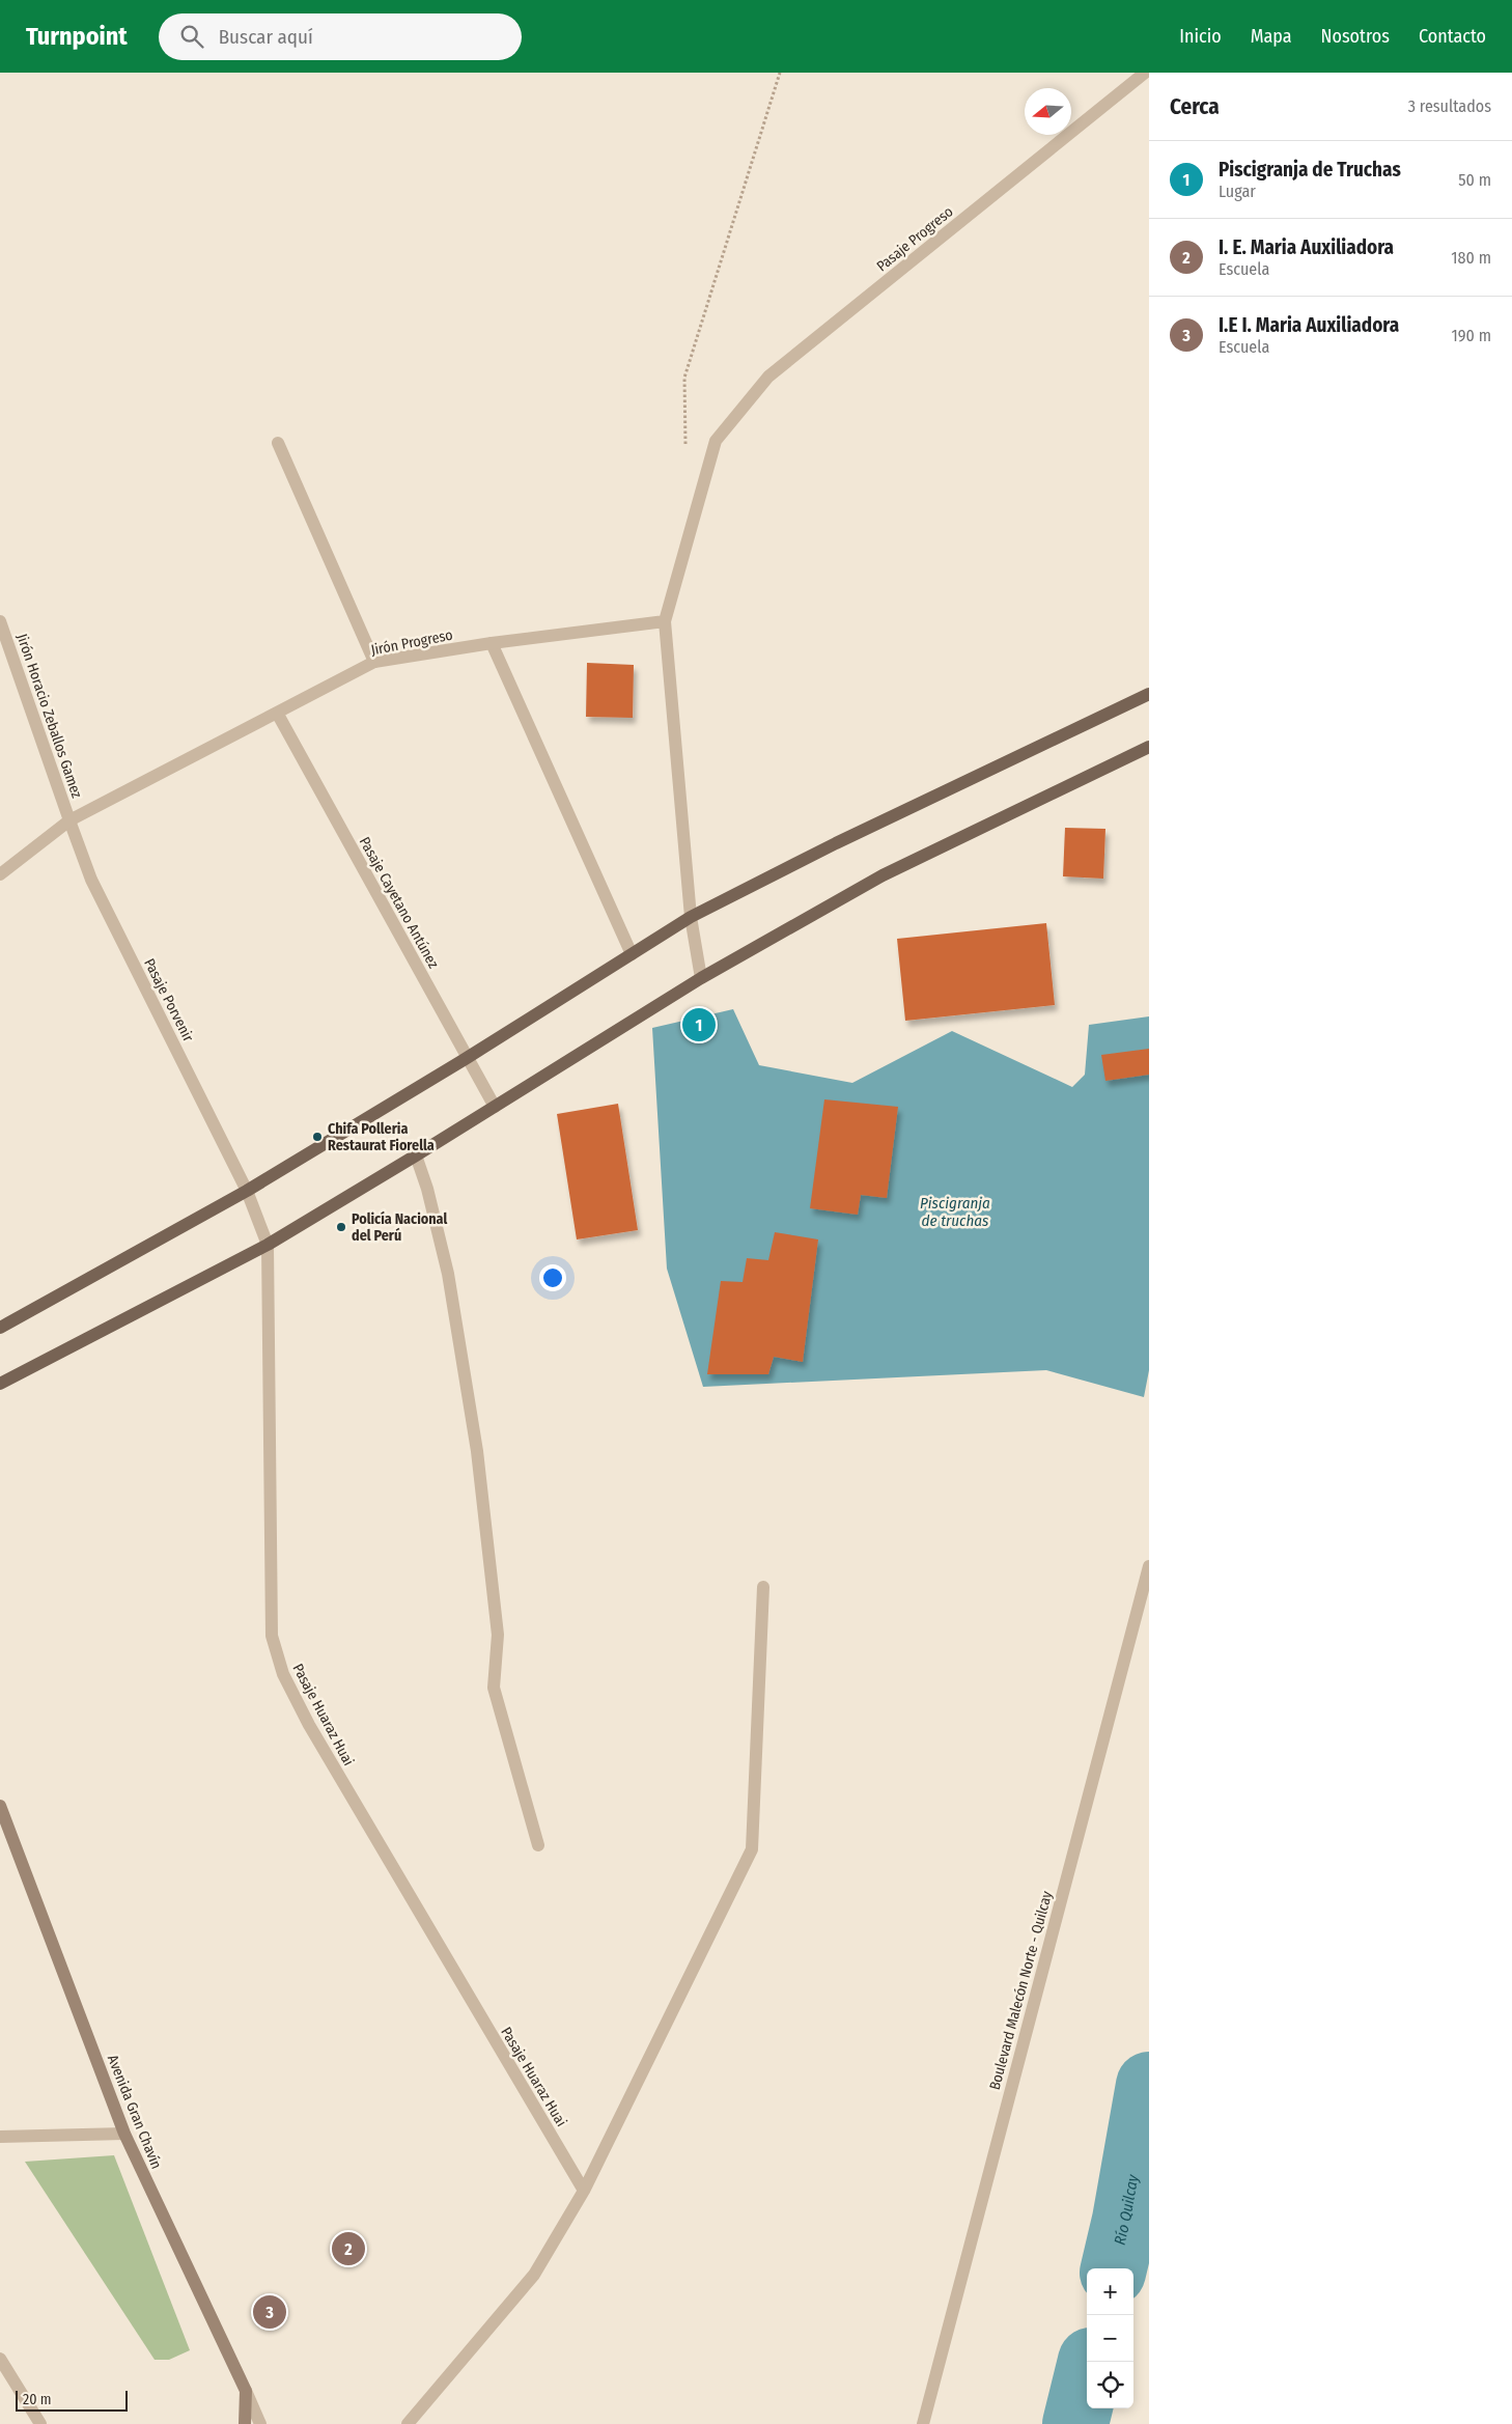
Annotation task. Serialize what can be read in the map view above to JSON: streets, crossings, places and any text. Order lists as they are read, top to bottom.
{
  "streets": {
    "main road": ["Avenida Gran Chavín"],
    "street": [
      "Pasaje Progreso",
      "Jirón Progreso",
      "Jirón Horacio Zeballos Gamez",
      "Pasaje Cayetano Antúnez",
      "Pasaje Porvenir",
      "Pasaje Huaraz Huai",
      "Boulevard Malecón Norte - Quilcay"
    ]
  },
  "crossings": [
    ["Pasaje Progreso", "Jirón Progreso"],
    ["Jirón Progreso", "Jirón Horacio Zeballos Gamez"],
    ["Jirón Progreso", "Pasaje Cayetano Antúnez"],
    ["Jirón Progreso", "Pasaje Porvenir"],
    ["Jirón Horacio Zeballos Gamez", "Pasaje Porvenir"],
    ["Pasaje Porvenir", "Pasaje Huaraz Huai"]
  ],
  "water": ["Piscigranja de truchas", "Río Quilcay"],
  "places": ["Chifa Polleria Restaurat Fiorella", "Policía Nacional del Perú"],
  "scale_bar": "20 m",
  "north": "left",
  "page": {
    "header": "Turnpoint",
    "search": "Buscar aquí",
    "nav": [
      "Inicio",
      "Mapa",
      "Nosotros",
      "Contacto"
    ],
    "heading": ["Cerca", "3 resultados"],
    "list": [
      {
        "mark": "1",
        "name": "Piscigranja de Truchas",
        "note": "Lugar",
        "value": "50 m"
      },
      {
        "mark": "2",
        "name": "I. E. Maria Auxiliadora",
        "note": "Escuela",
        "value": "180 m"
      },
      {
        "mark": "3",
        "name": "I.E I. Maria Auxiliadora",
        "note": "Escuela",
        "value": "190 m"
      }
    ],
    "pins": ["1", "2", "3"],
    "map_buttons": ["+", "−"],
    "scale": "20 m"
  }
}
